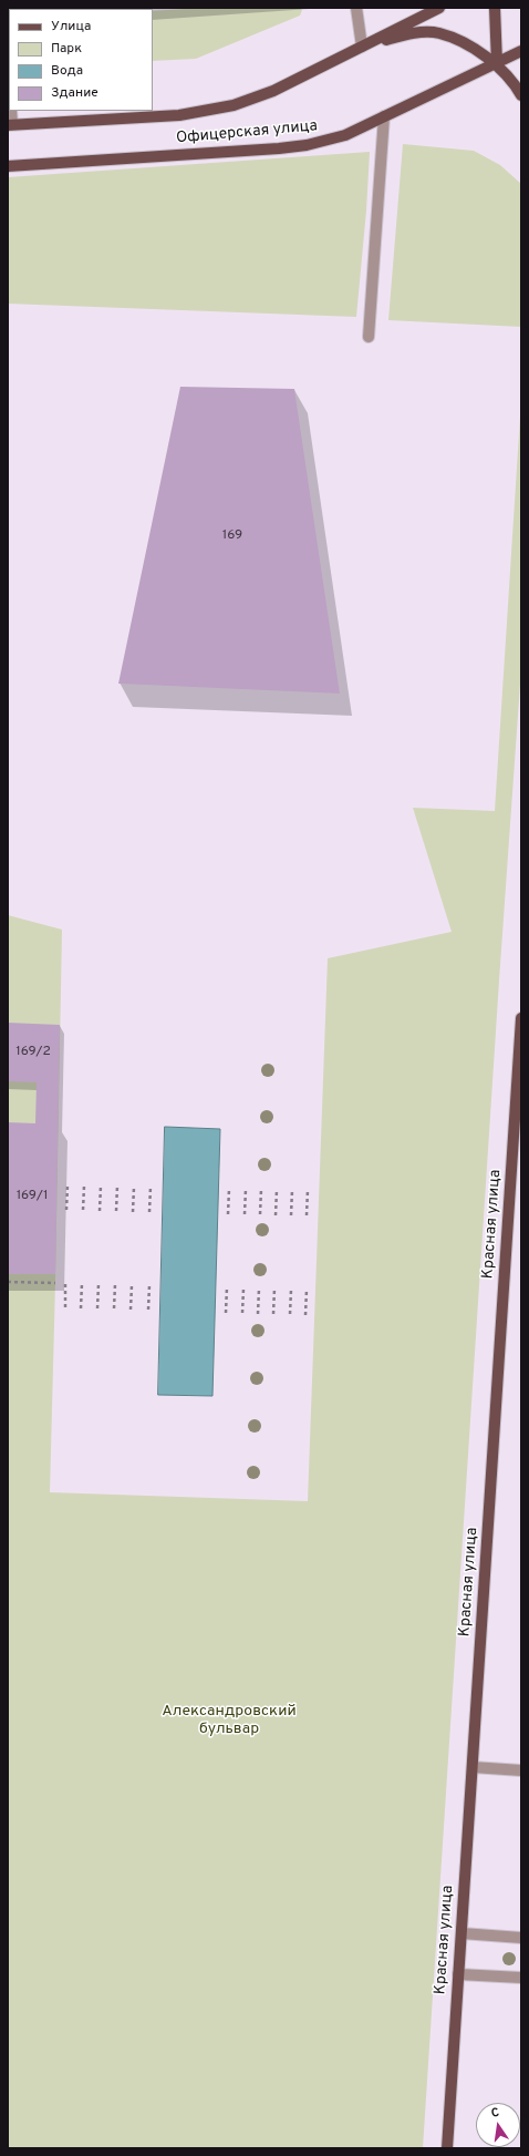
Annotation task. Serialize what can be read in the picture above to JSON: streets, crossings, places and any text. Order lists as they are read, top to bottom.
{
  "streets": {
    "main road": ["Офицерская улица", "Красная улица"]
  },
  "parks": ["Александровский бульвар"],
  "house_numbers": ["169", "169/2", "169/1"],
  "legend": [
    "Улица",
    "Парк",
    "Вода",
    "Здание"
  ],
  "north": "top"
}
